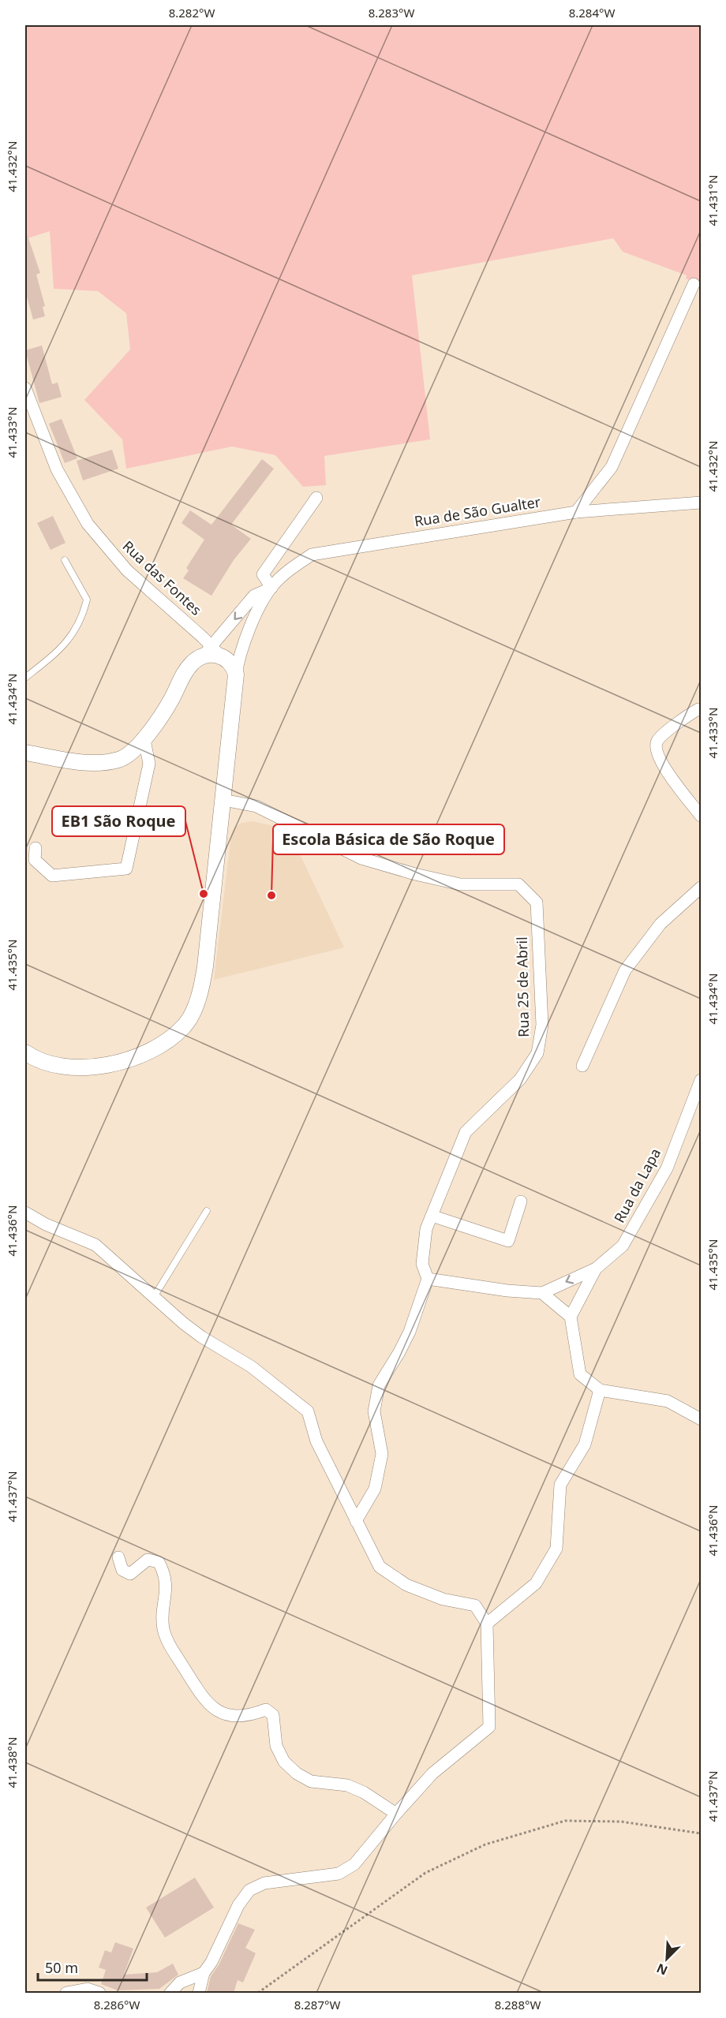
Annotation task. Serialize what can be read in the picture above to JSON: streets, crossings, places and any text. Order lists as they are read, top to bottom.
{
  "streets": {
    "street": [
      "Rua de São Gualter",
      "Rua das Fontes",
      "Rua 25 de Abril",
      "Rua da Lapa"
    ]
  },
  "crossings": [
    ["Rua de São Gualter", "Rua das Fontes"]
  ],
  "places": ["EB1 São Roque", "Escola Básica de São Roque"],
  "scale_bar": "50 m",
  "north": "bottom left",
  "coordinates": [
    "8.282°W",
    "8.283°W",
    "8.284°W",
    "41.432°N",
    "41.431°N",
    "41.433°N",
    "41.434°N",
    "41.435°N",
    "41.436°N",
    "41.437°N",
    "41.438°N",
    "8.286°W",
    "8.287°W",
    "8.288°W"
  ]
}
